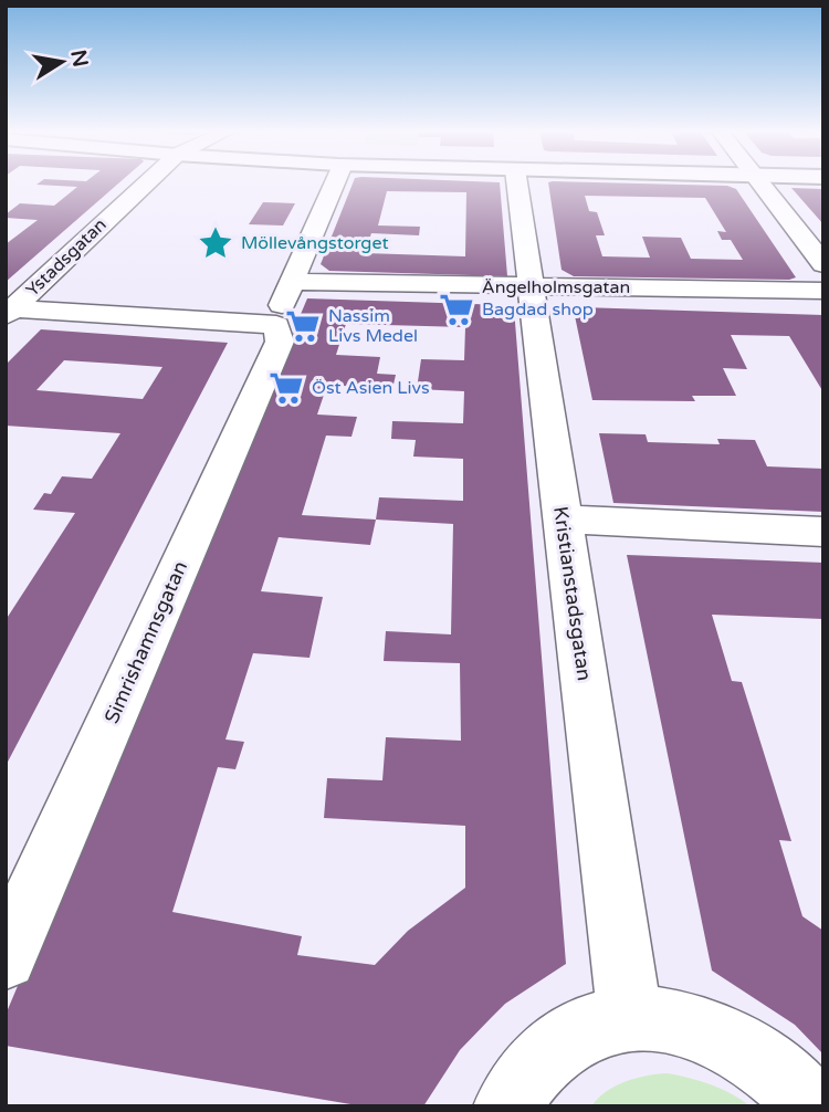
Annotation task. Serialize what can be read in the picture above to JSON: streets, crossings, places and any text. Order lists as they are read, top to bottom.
{
  "streets": {
    "street": [
      "Ystadsgatan",
      "Ängelholmsgatan",
      "Kristianstadsgatan",
      "Simrishamnsgatan"
    ]
  },
  "crossings": [
    ["Ängelholmsgatan", "Kristianstadsgatan"]
  ],
  "places": {
    "place": ["Möllevångstorget"],
    "supermarket": ["Bagdad shop", "Nassim Livs Medel", "Öst Asien Livs"]
  },
  "north": "right"
}
